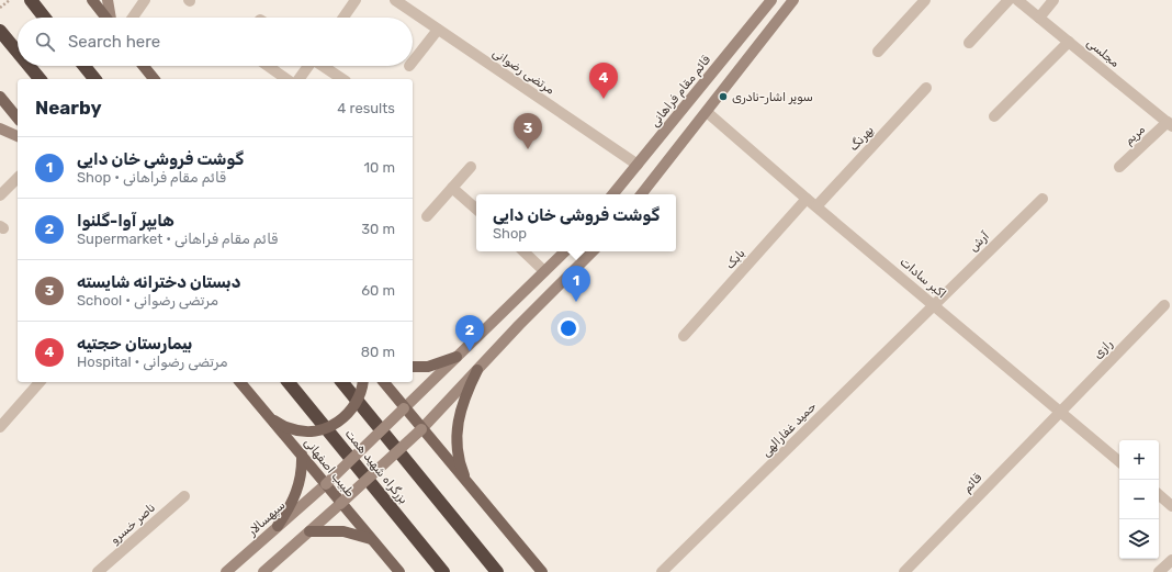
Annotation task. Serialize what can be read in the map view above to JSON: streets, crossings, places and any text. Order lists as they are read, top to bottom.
{
  "streets": {
    "highway": ["بزرگراه شهید همت"],
    "main road": ["قائم مقام فراهانی", "طبیب اصفهانی", "سپهسالار"],
    "street": [
      "مجلسی",
      "مرتضی رضوانی",
      "مریم",
      "بهرنگ",
      "آرش",
      "بابک",
      "اکبر سادات",
      "رازی",
      "حمید غفارالهی",
      "قائم",
      "ناصر خسرو"
    ]
  },
  "crossings": [
    ["مجلسی", "مریم"],
    ["مرتضی رضوانی", "قائم مقام فراهانی"],
    ["بهرنگ", "اکبر سادات"],
    ["آرش", "اکبر سادات"],
    ["آرش", "حمید غفارالهی"],
    ["بابک", "اکبر سادات"],
    ["اکبر سادات", "رازی"],
    ["اکبر سادات", "حمید غفارالهی"],
    ["اکبر سادات", "قائم"],
    ["رازی", "قائم"],
    ["طبیب اصفهانی", "سپهسالار"]
  ],
  "places": ["سوپر اشار-نادری"],
  "page": {
    "search": "Search here",
    "pins": [
      "4",
      "3",
      "1",
      "2"
    ],
    "heading": ["Nearby", "4 results"],
    "list": [
      {
        "mark": "1",
        "name": "گوشت فروشی خان دایی",
        "note": "Shop · قائم مقام فراهانی",
        "value": "10 m"
      },
      {
        "mark": "2",
        "name": "هایپر آوا-گلنوا",
        "note": "Supermarket · قائم مقام فراهانی",
        "value": "30 m"
      },
      {
        "mark": "3",
        "name": "دبستان دخترانه شایسته",
        "note": "School · مرتضی رضوانی",
        "value": "60 m"
      },
      {
        "mark": "4",
        "name": "بیمارستان حجتیه",
        "note": "Hospital · مرتضی رضوانی",
        "value": "80 m"
      }
    ],
    "popup": ["گوشت فروشی خان دایی", "Shop"],
    "map_buttons": ["+", "−"]
  }
}
